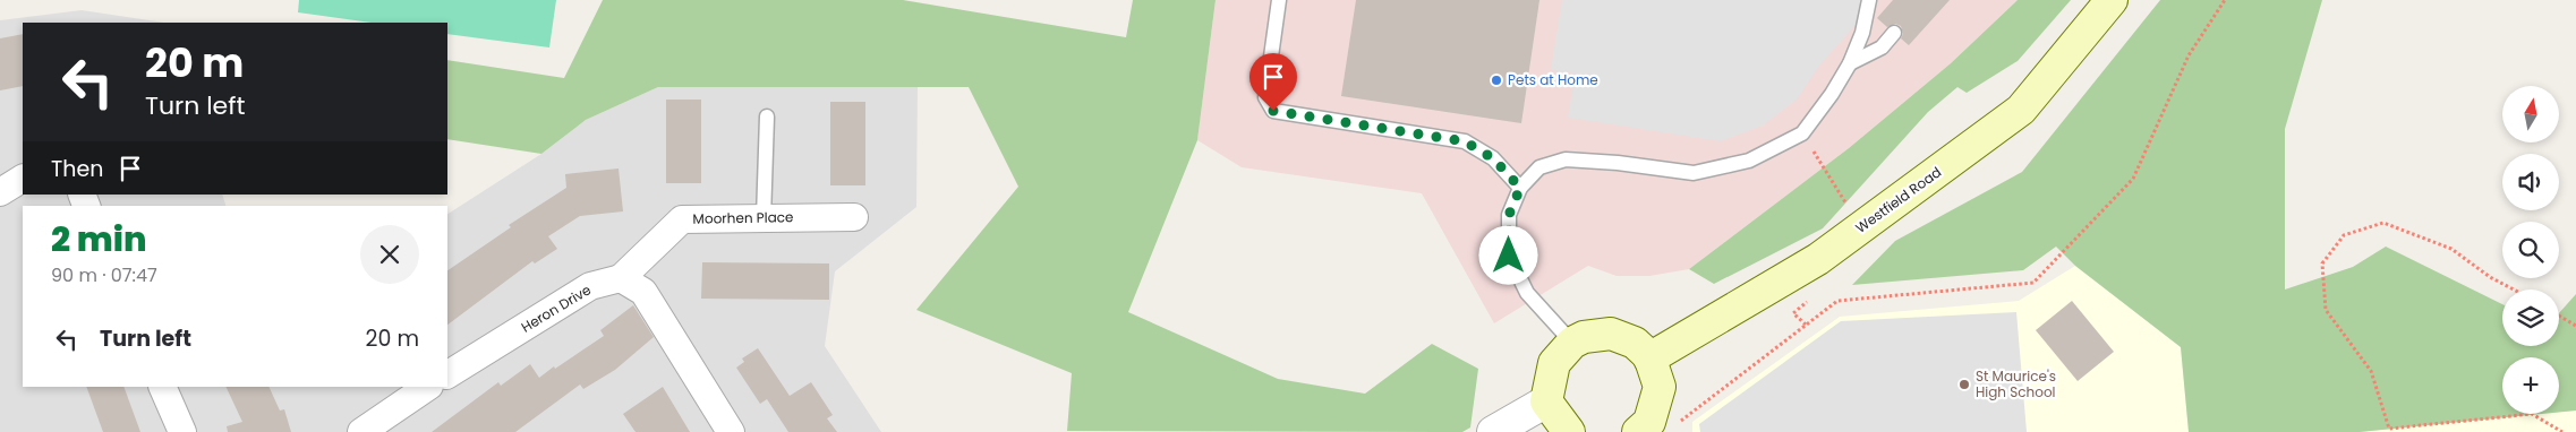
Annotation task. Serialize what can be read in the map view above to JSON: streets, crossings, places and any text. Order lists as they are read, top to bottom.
{
  "streets": {
    "main road": ["Westfield Road"],
    "street": ["Moorhen Place", "Heron Drive"]
  },
  "crossings": [
    ["Moorhen Place", "Heron Drive"]
  ],
  "places": ["Pets at Home", "St Maurice's High School"],
  "north": "top",
  "page": {
    "turn": ["20 m", "Turn left"],
    "map_buttons": "+",
    "then": "Then",
    "heading": ["2 min", "90 m · 07:47"],
    "list": [
      {
        "name": "Turn left",
        "value": "20 m"
      }
    ]
  }
}
